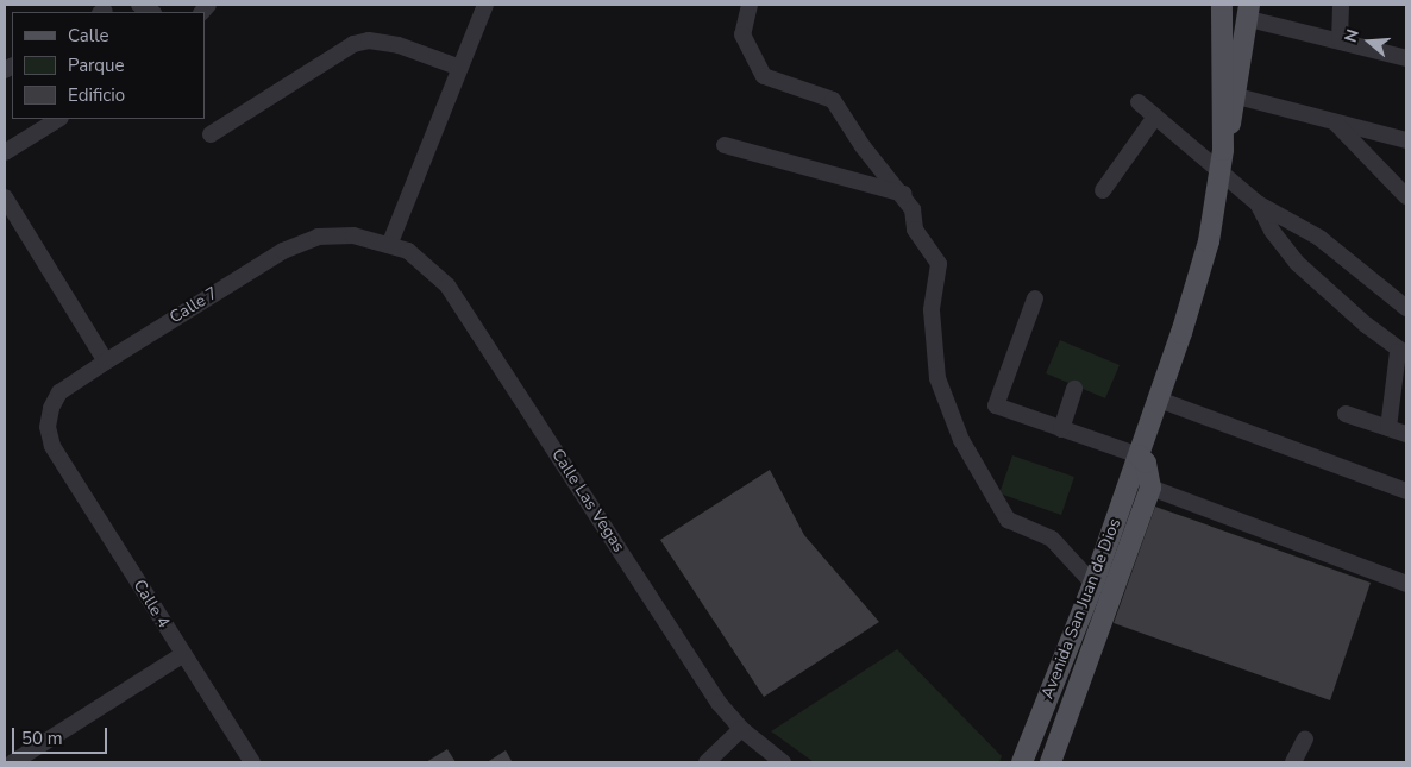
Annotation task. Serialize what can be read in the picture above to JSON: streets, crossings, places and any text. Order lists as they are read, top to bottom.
{
  "streets": {
    "main road": ["Avenida San Juan de Dios"],
    "street": ["Calle 7", "Calle Las Vegas", "Calle 4"]
  },
  "crossings": [
    ["Calle 7", "Calle Las Vegas"],
    ["Calle 7", "Calle 4"]
  ],
  "legend": ["Calle", "Parque", "Edificio"],
  "scale_bar": "50 m",
  "north": "left"
}
